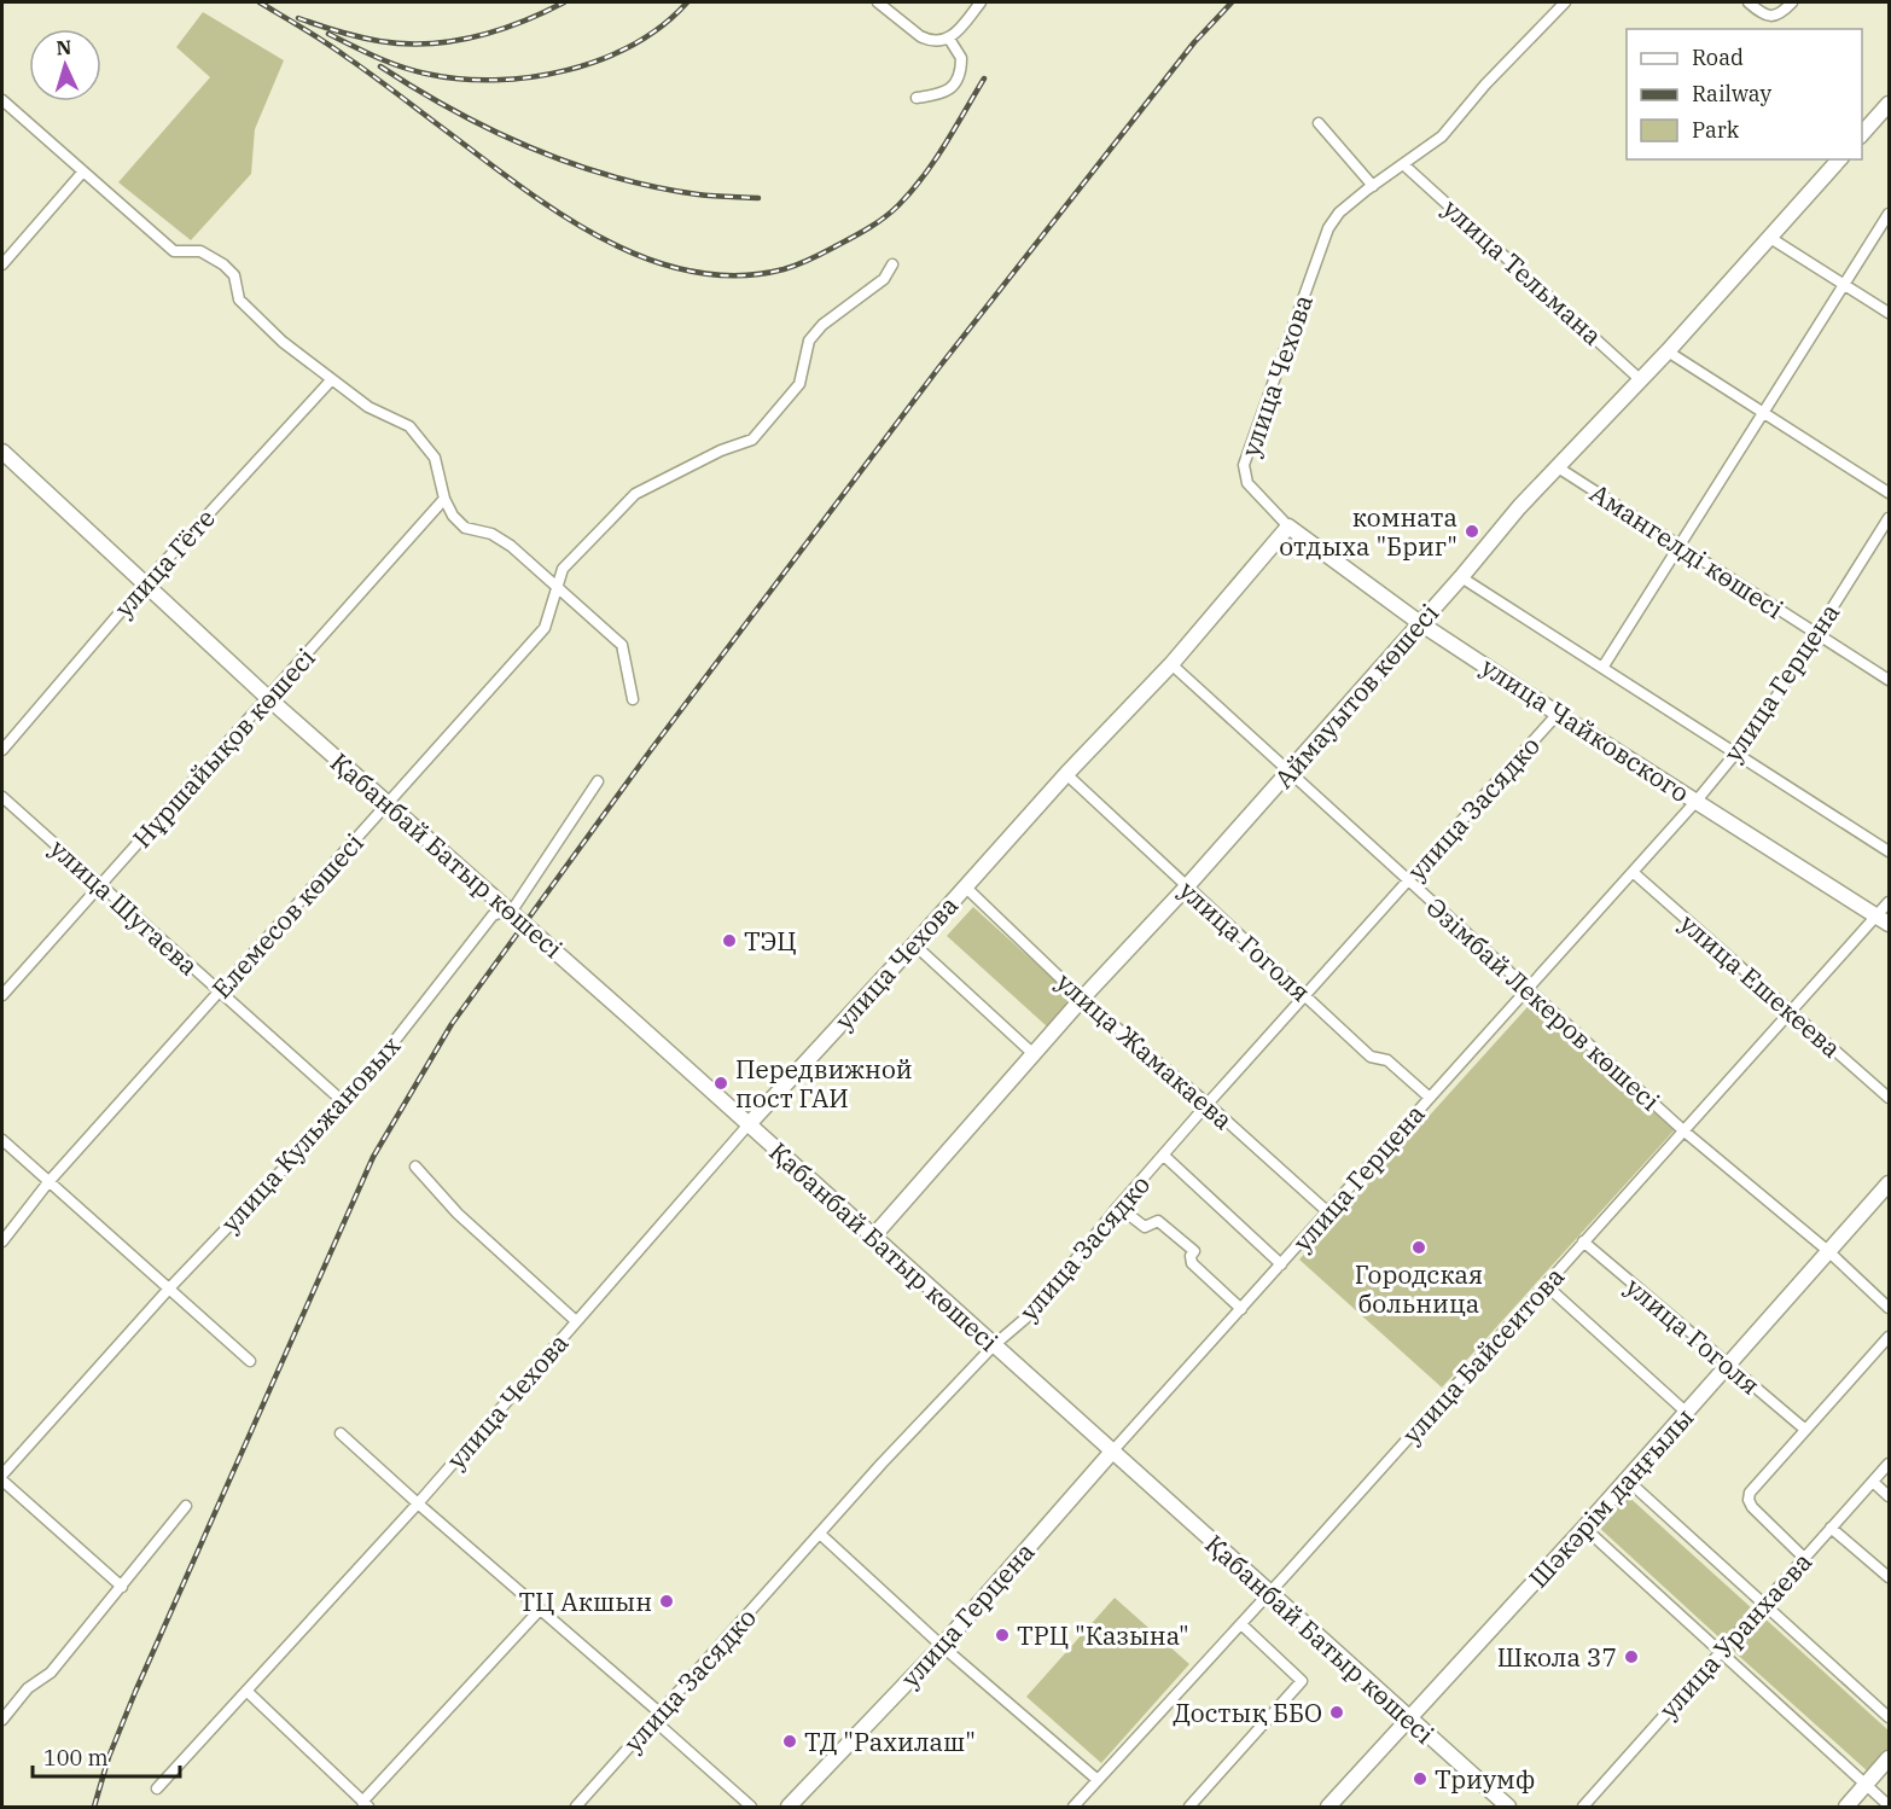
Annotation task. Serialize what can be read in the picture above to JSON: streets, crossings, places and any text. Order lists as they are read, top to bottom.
{
  "streets": {
    "street": [
      "улица Тельмана",
      "улица Чехова",
      "Амангелді көшесі",
      "улица Гёте",
      "улица Герцена",
      "Аймауытов көшесі",
      "улица Чайковского",
      "Нұршайықов көшесі",
      "улица Засядко",
      "Қабанбай Батыр көшесі",
      "улица Шугаева",
      "Елемесов көшесі",
      "улица Гоголя",
      "улица Ешекеева",
      "Әзімбай Лекеров көшесі",
      "улица Жамакаева",
      "улица Кульжановых",
      "улица Байсеитова",
      "Шәкәрім даңғылы",
      "улица Уранхаева"
    ]
  },
  "crossings": [
    ["улица Тельмана", "улица Чехова"],
    ["улица Тельмана", "Аймауытов көшесі"],
    ["улица Чехова", "улица Чайковского"],
    ["улица Чехова", "Қабанбай Батыр көшесі"],
    ["улица Чехова", "улица Гоголя"],
    ["улица Чехова", "Әзімбай Лекеров көшесі"],
    ["улица Чехова", "улица Жамакаева"],
    ["Амангелді көшесі", "улица Герцена"],
    ["Амангелді көшесі", "Аймауытов көшесі"],
    ["улица Гёте", "Қабанбай Батыр көшесі"],
    ["улица Герцена", "улица Чайковского"],
    ["улица Герцена", "Қабанбай Батыр көшесі"],
    ["улица Герцена", "улица Гоголя"],
    ["улица Герцена", "улица Ешекеева"],
    ["улица Герцена", "Әзімбай Лекеров көшесі"],
    ["улица Герцена", "улица Жамакаева"],
    ["Аймауытов көшесі", "улица Чайковского"],
    ["Аймауытов көшесі", "Қабанбай Батыр көшесі"],
    ["Аймауытов көшесі", "улица Гоголя"],
    ["Аймауытов көшесі", "Әзімбай Лекеров көшесі"],
    ["Аймауытов көшесі", "улица Жамакаева"],
    ["улица Чайковского", "улица Засядко"],
    ["улица Чайковского", "улица Байсеитова"],
    ["Нұршайықов көшесі", "Қабанбай Батыр көшесі"],
    ["Нұршайықов көшесі", "улица Шугаева"],
    ["улица Засядко", "Қабанбай Батыр көшесі"],
    ["улица Засядко", "улица Гоголя"],
    ["улица Засядко", "Әзімбай Лекеров көшесі"],
    ["улица Засядко", "улица Жамакаева"],
    ["Қабанбай Батыр көшесі", "Елемесов көшесі"],
    ["Қабанбай Батыр көшесі", "улица Кульжановых"],
    ["Қабанбай Батыр көшесі", "улица Байсеитова"],
    ["Қабанбай Батыр көшесі", "Шәкәрім даңғылы"],
    ["улица Шугаева", "Елемесов көшесі"],
    ["улица Шугаева", "улица Кульжановых"],
    ["улица Гоголя", "улица Байсеитова"],
    ["улица Гоголя", "Шәкәрім даңғылы"],
    ["улица Ешекеева", "улица Байсеитова"],
    ["Әзімбай Лекеров көшесі", "улица Байсеитова"],
    ["Әзімбай Лекеров көшесі", "Шәкәрім даңғылы"]
  ],
  "places": [
    "комната отдыха \"Бриг\"",
    "ТЭЦ",
    "Передвижной пост ГАИ",
    "Городская больница",
    "ТЦ Акшын",
    "ТРЦ \"Казына\"",
    "Школа 37",
    "Достық ББО",
    "ТД \"Рахилаш\"",
    "Триумф"
  ],
  "legend": ["Road", "Railway", "Park"],
  "scale_bar": "100 m",
  "north": "top"
}
